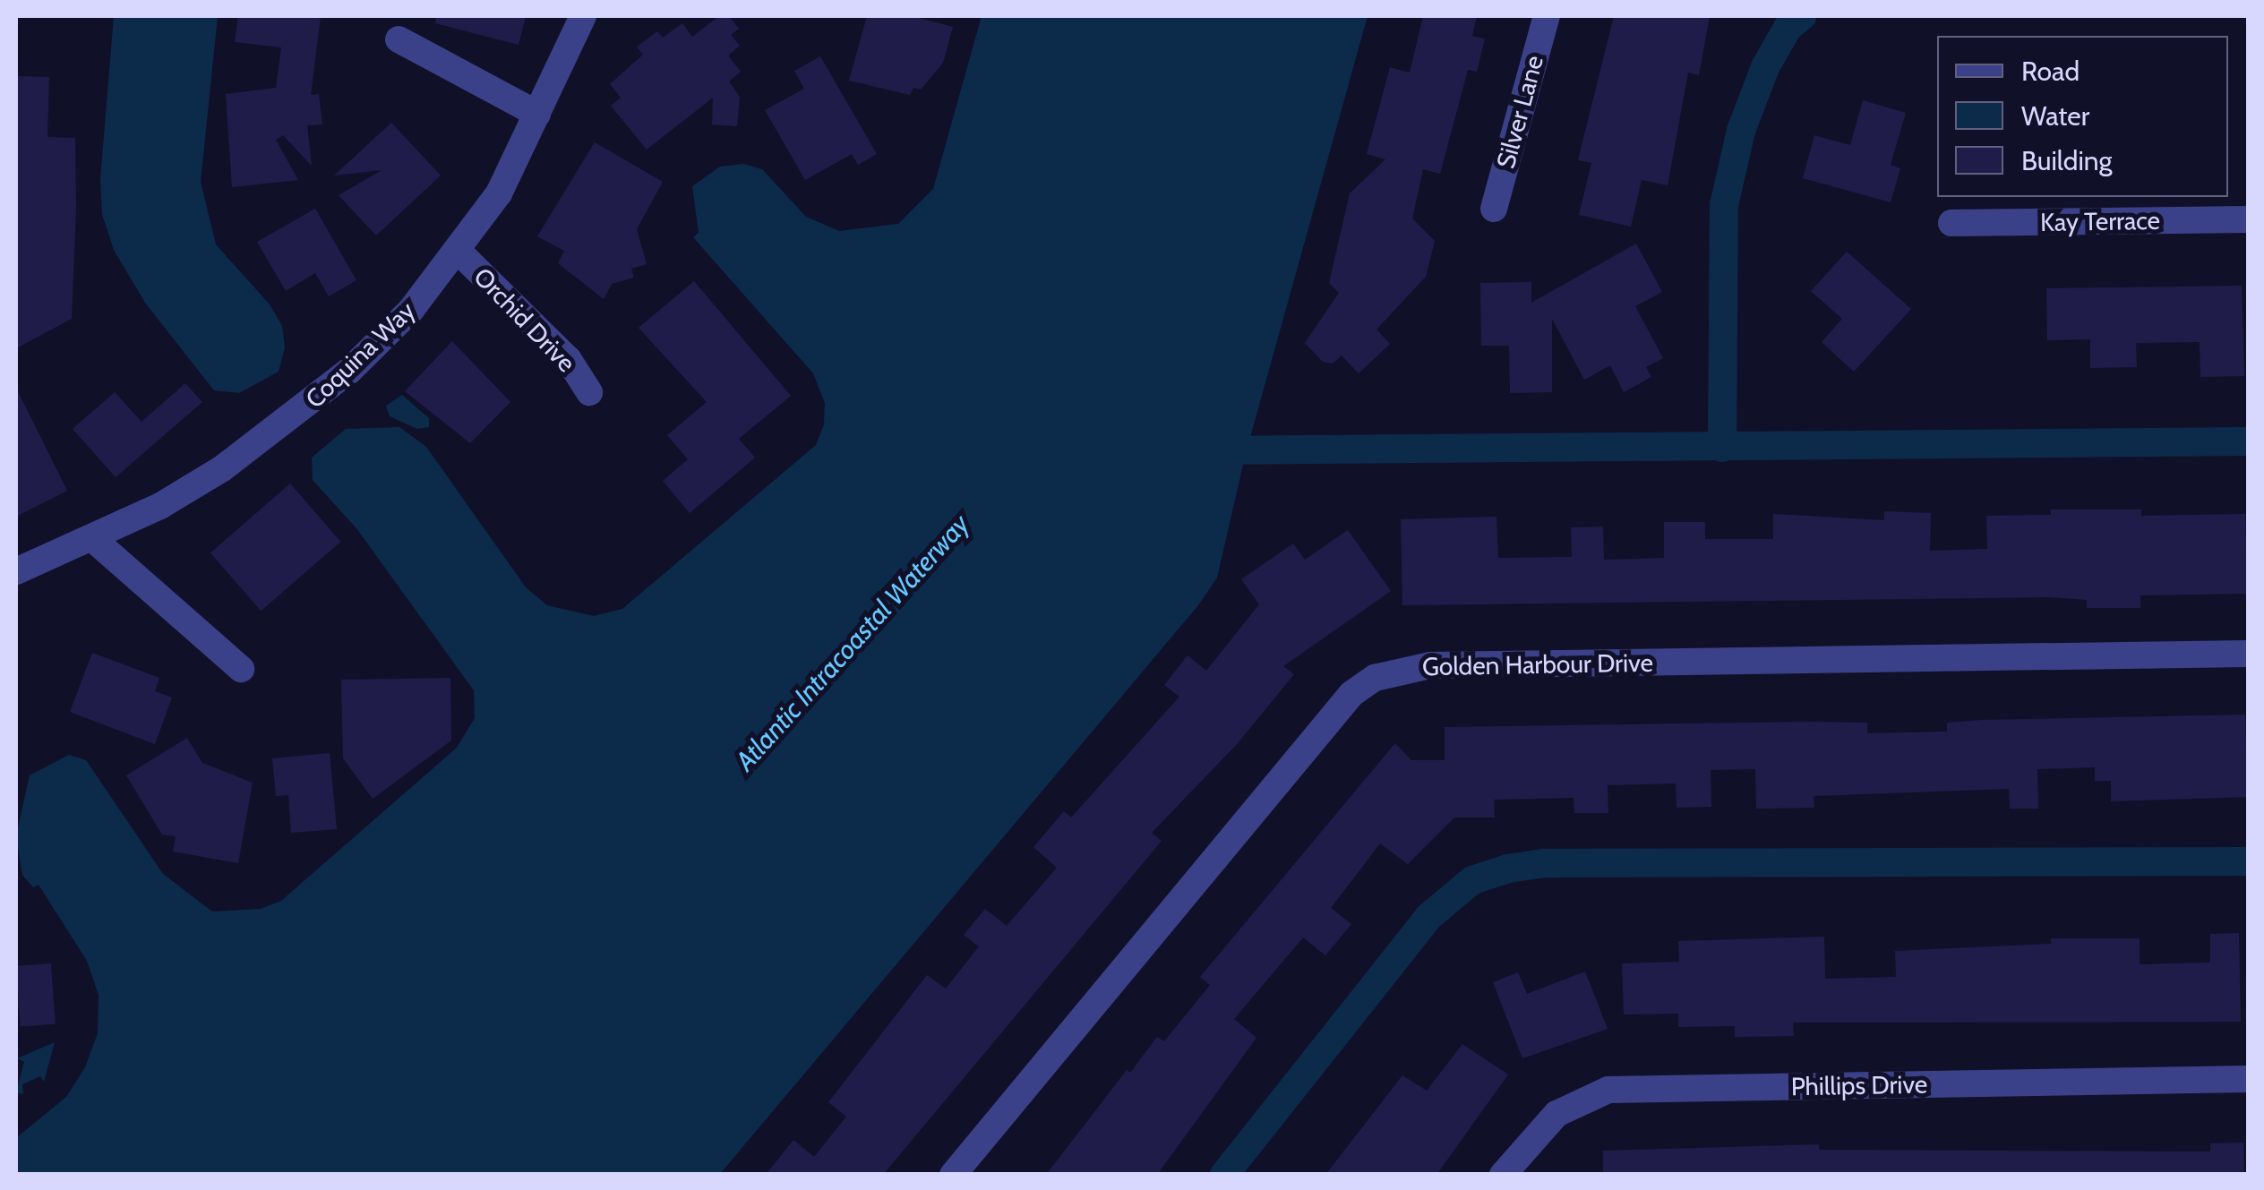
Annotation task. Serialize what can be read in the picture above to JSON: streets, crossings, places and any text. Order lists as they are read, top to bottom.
{
  "streets": {
    "street": [
      "Silver Lane",
      "Kay Terrace",
      "Orchid Drive",
      "Coquina Way",
      "Golden Harbour Drive",
      "Phillips Drive"
    ]
  },
  "crossings": [
    ["Orchid Drive", "Coquina Way"]
  ],
  "water": ["Atlantic Intracoastal Waterway"],
  "legend": ["Road", "Water", "Building"]
}
